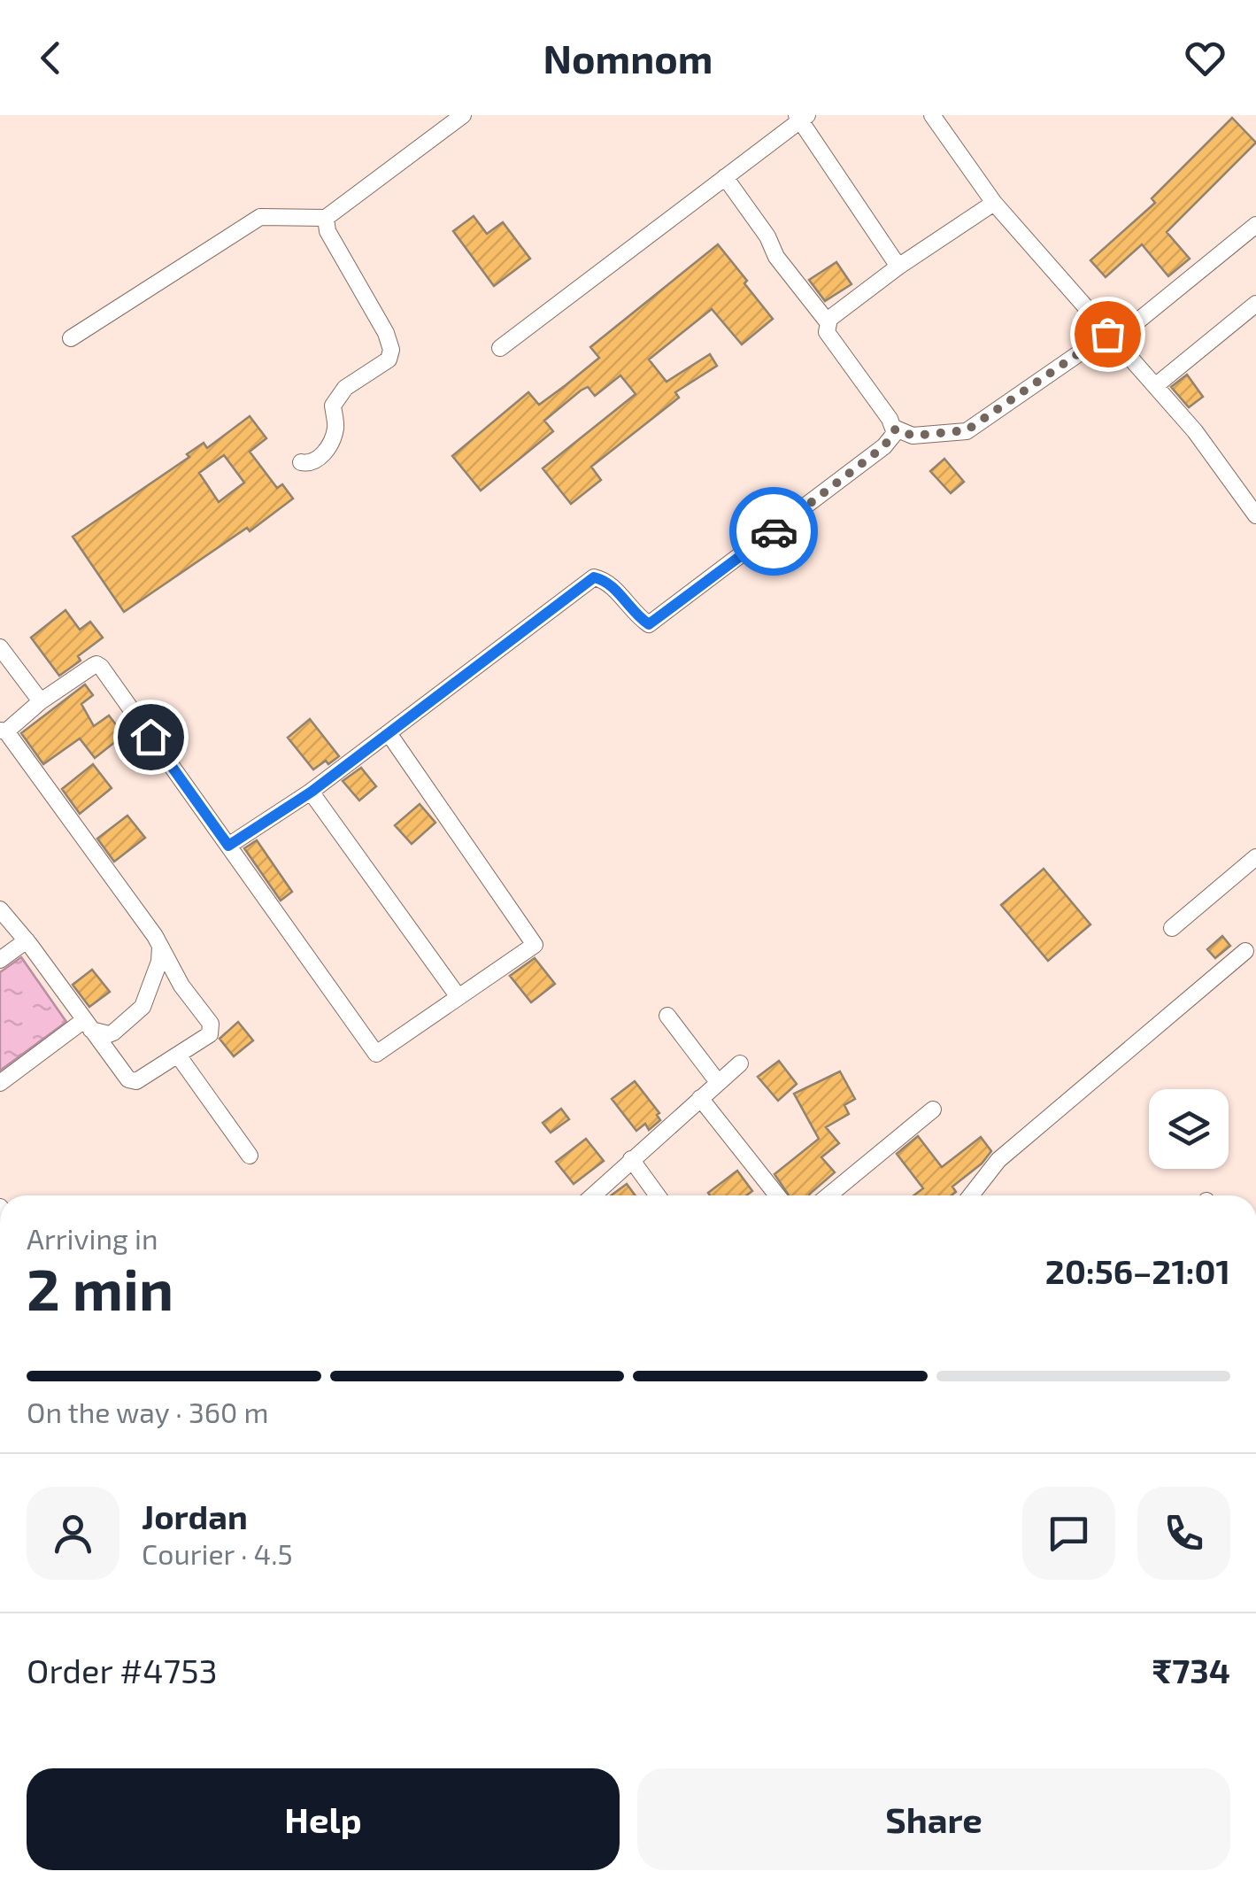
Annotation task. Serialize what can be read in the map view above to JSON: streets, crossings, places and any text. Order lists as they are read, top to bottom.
{
  "page": {
    "header": "Nomnom",
    "heading": ["2 min", "Arriving in", "20:56–21:01"],
    "panel": [
      "Jordan",
      "Courier · 4.5",
      "Order #4753",
      "₹734"
    ],
    "bar": "On the way · 360 m",
    "buttons": ["Help", "Share"]
  }
}
